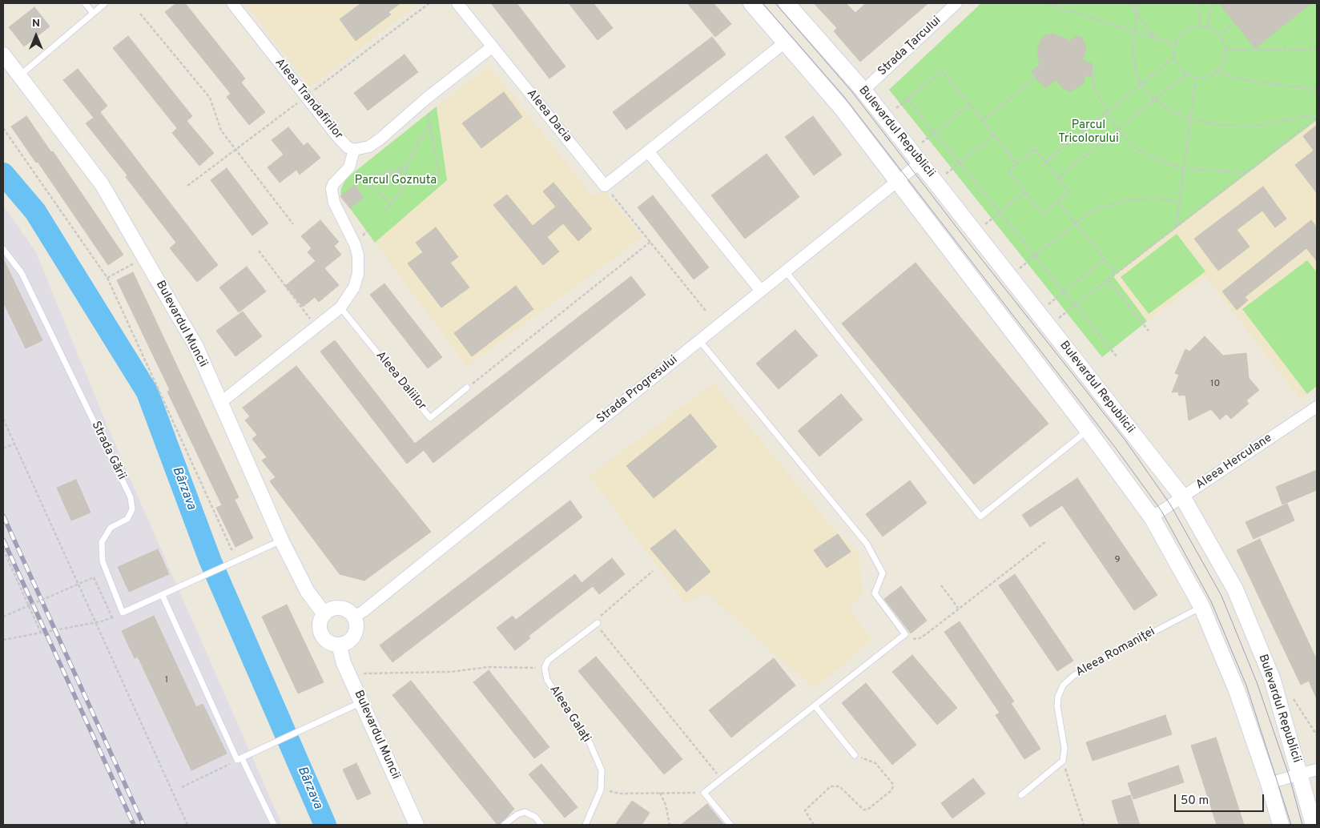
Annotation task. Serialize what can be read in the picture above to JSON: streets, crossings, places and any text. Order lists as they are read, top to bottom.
{
  "streets": {
    "main road": ["Bulevardul Republicii"],
    "street": [
      "Strada Țarcului",
      "Aleea Trandafirilor",
      "Aleea Dacia",
      "Bulevardul Muncii",
      "Strada Progresului",
      "Aleea Herculane"
    ],
    "lane": [
      "Aleea Daliilor",
      "Strada Gării",
      "Aleea Romaniței",
      "Aleea Galați"
    ]
  },
  "crossings": [
    ["Strada Țarcului", "Bulevardul Republicii"],
    ["Bulevardul Republicii", "Strada Progresului"],
    ["Bulevardul Republicii", "Aleea Herculane"],
    ["Bulevardul Muncii", "Strada Progresului"],
    ["Bulevardul Muncii", "Strada Gării"]
  ],
  "water": ["Bârzava"],
  "parks": ["Parcul Tricolorului", "Parcul Goznuta"],
  "house_numbers": ["10", "9", "1"],
  "scale_bar": "50 m",
  "north": "top"
}
